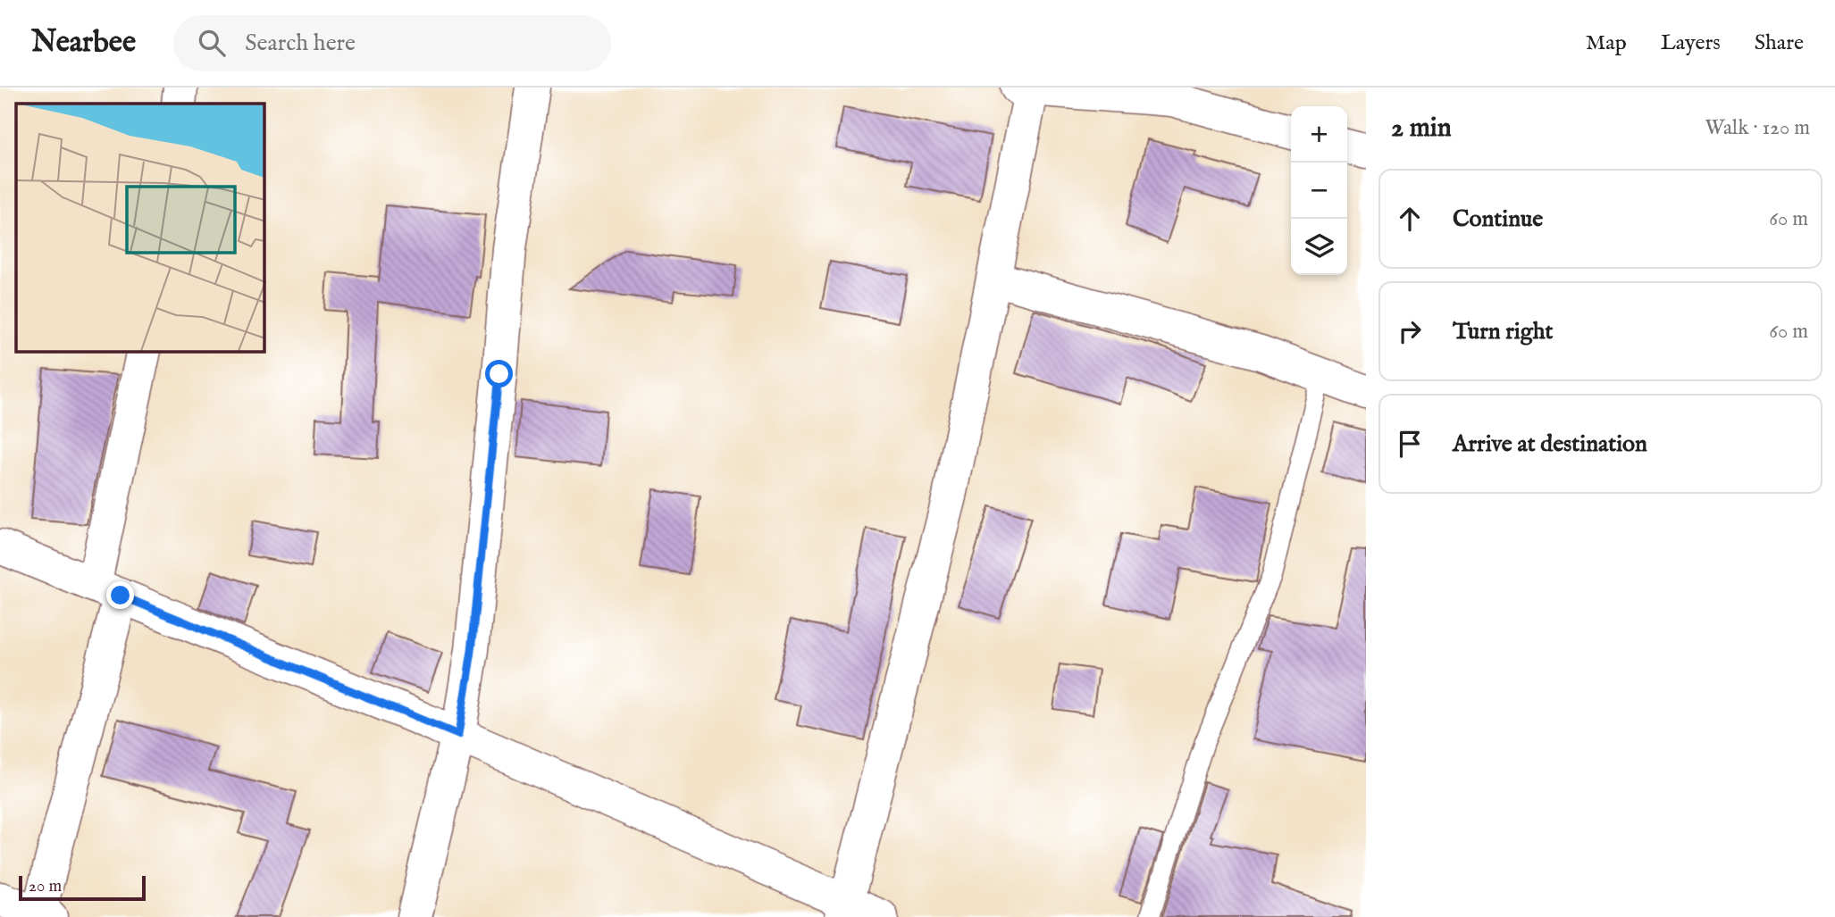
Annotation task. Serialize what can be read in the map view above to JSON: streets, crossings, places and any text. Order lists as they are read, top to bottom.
{
  "scale_bar": "20 m",
  "page": {
    "header": "Nearbee",
    "search": "Search here",
    "nav": ["Map", "Layers", "Share"],
    "heading": ["2 min", "Walk · 120 m"],
    "map_buttons": ["+", "−"],
    "list": [
      ["Continue", "60 m"],
      ["Turn right", "60 m"],
      "Arrive at destination"
    ],
    "scale": "20 m"
  }
}
